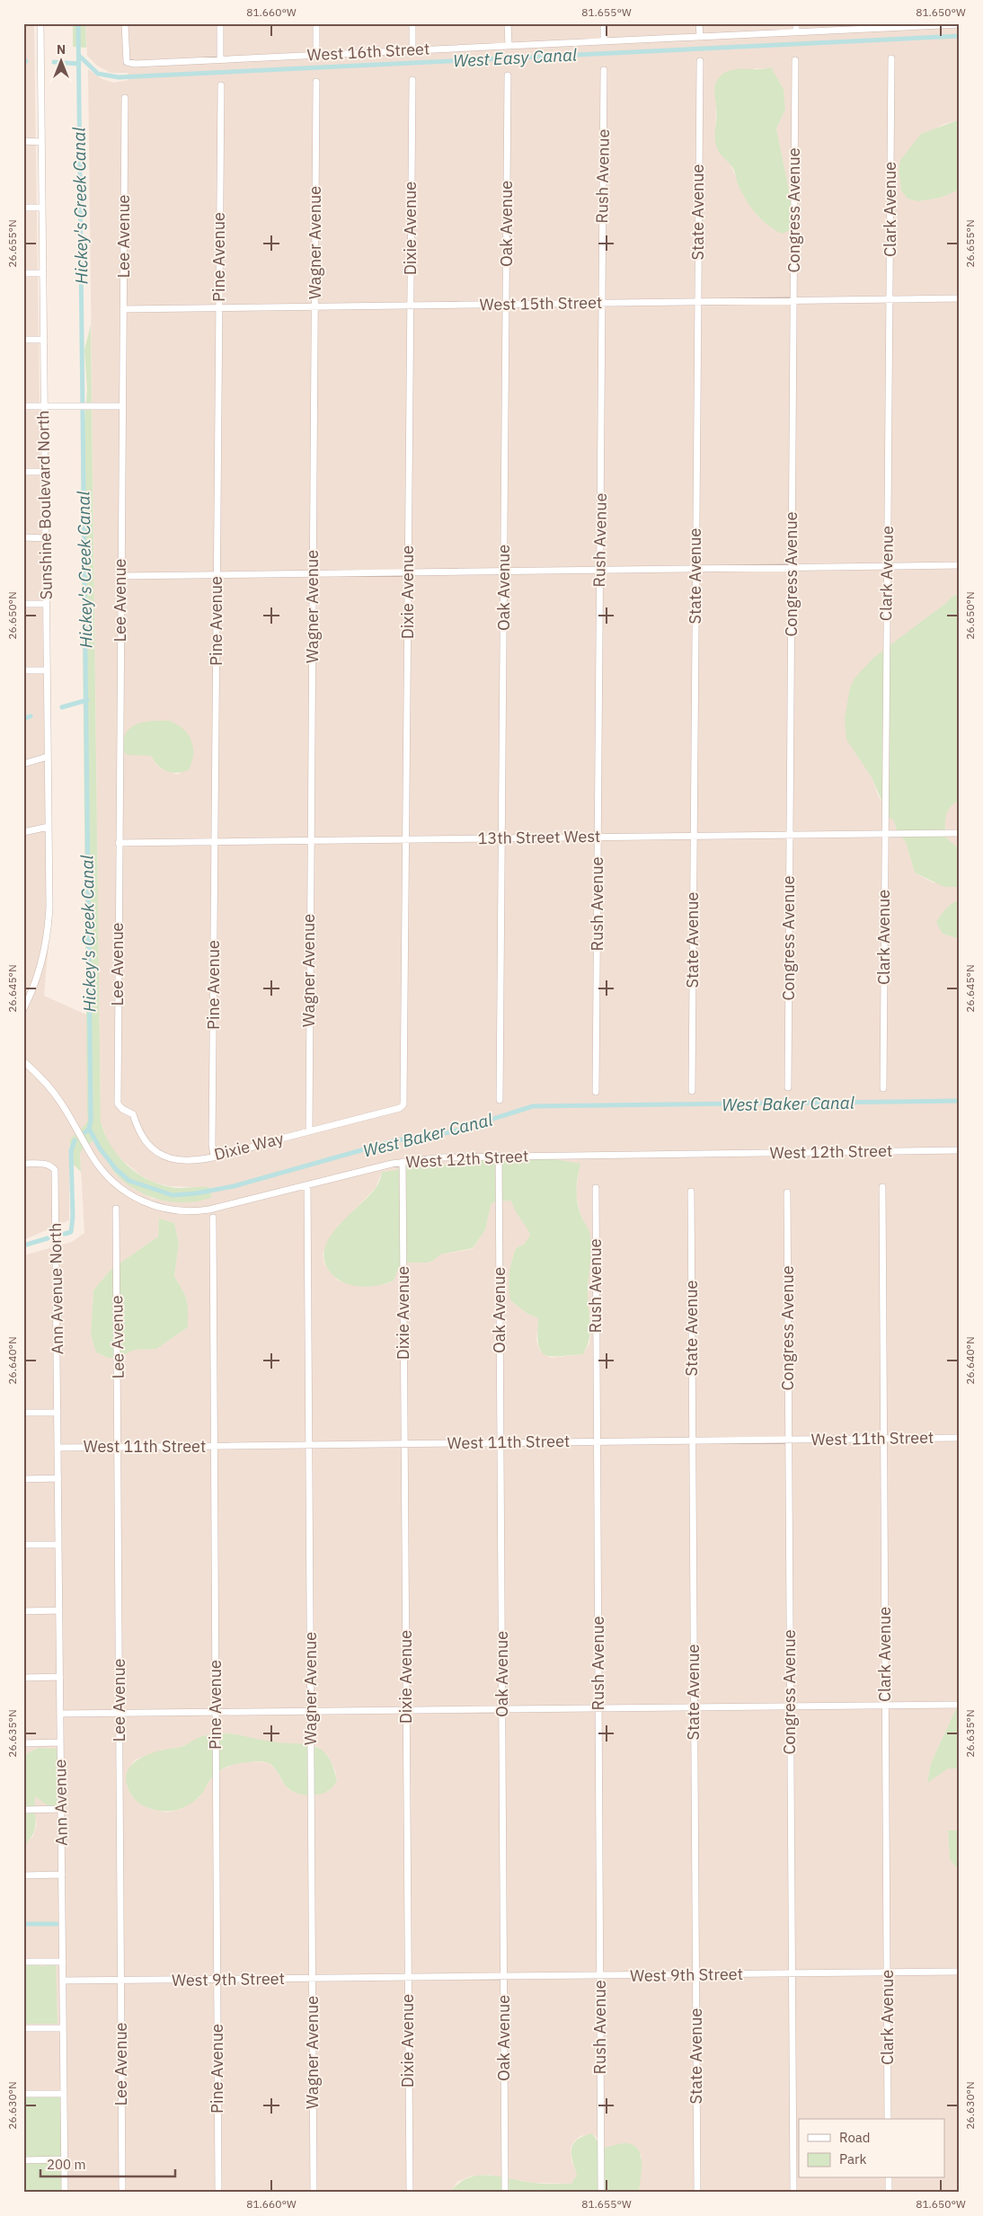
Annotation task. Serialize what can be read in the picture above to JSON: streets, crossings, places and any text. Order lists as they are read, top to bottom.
{
  "streets": {
    "street": [
      "West 16th Street",
      "Rush Avenue",
      "Clark Avenue",
      "Congress Avenue",
      "State Avenue",
      "Oak Avenue",
      "Dixie Avenue",
      "Lee Avenue",
      "Wagner Avenue",
      "Pine Avenue",
      "West 15th Street",
      "Sunshine Boulevard North",
      "13th Street West",
      "Dixie Way",
      "West 12th Street",
      "Ann Avenue North",
      "West 11th Street",
      "Ann Avenue",
      "West 9th Street"
    ]
  },
  "crossings": [
    ["Rush Avenue", "West 15th Street"],
    ["Rush Avenue", "13th Street West"],
    ["Rush Avenue", "West 11th Street"],
    ["Rush Avenue", "West 9th Street"],
    ["Clark Avenue", "West 15th Street"],
    ["Clark Avenue", "13th Street West"],
    ["Clark Avenue", "West 11th Street"],
    ["Clark Avenue", "West 9th Street"],
    ["Congress Avenue", "West 15th Street"],
    ["Congress Avenue", "13th Street West"],
    ["Congress Avenue", "West 11th Street"],
    ["Congress Avenue", "West 9th Street"],
    ["State Avenue", "West 15th Street"],
    ["State Avenue", "13th Street West"],
    ["State Avenue", "West 11th Street"],
    ["State Avenue", "West 9th Street"],
    ["Oak Avenue", "West 15th Street"],
    ["Oak Avenue", "13th Street West"],
    ["Oak Avenue", "West 12th Street"],
    ["Oak Avenue", "West 11th Street"],
    ["Oak Avenue", "West 9th Street"],
    ["Dixie Avenue", "West 15th Street"],
    ["Dixie Avenue", "13th Street West"],
    ["Dixie Avenue", "Dixie Way"],
    ["Dixie Avenue", "West 12th Street"],
    ["Dixie Avenue", "West 11th Street"],
    ["Dixie Avenue", "West 9th Street"],
    ["Lee Avenue", "West 15th Street"],
    ["Lee Avenue", "13th Street West"],
    ["Lee Avenue", "Dixie Way"],
    ["Lee Avenue", "West 11th Street"],
    ["Lee Avenue", "West 9th Street"],
    ["Wagner Avenue", "West 15th Street"],
    ["Wagner Avenue", "13th Street West"],
    ["Wagner Avenue", "Dixie Way"],
    ["Wagner Avenue", "West 12th Street"],
    ["Wagner Avenue", "West 11th Street"],
    ["Wagner Avenue", "West 9th Street"],
    ["Pine Avenue", "West 15th Street"],
    ["Pine Avenue", "13th Street West"],
    ["Pine Avenue", "Dixie Way"],
    ["Pine Avenue", "West 11th Street"],
    ["Pine Avenue", "West 9th Street"],
    ["Ann Avenue North", "Ann Avenue"],
    ["West 11th Street", "Ann Avenue"],
    ["Ann Avenue", "West 9th Street"]
  ],
  "water": ["West Easy Canal", "Hickey's Creek Canal", "West Baker Canal"],
  "legend": ["Road", "Park"],
  "scale_bar": "200 m",
  "north": "top",
  "coordinates": [
    "81.660°W",
    "81.655°W",
    "81.650°W",
    "26.655°N",
    "26.650°N",
    "26.645°N",
    "26.640°N",
    "26.635°N",
    "26.630°N"
  ]
}
